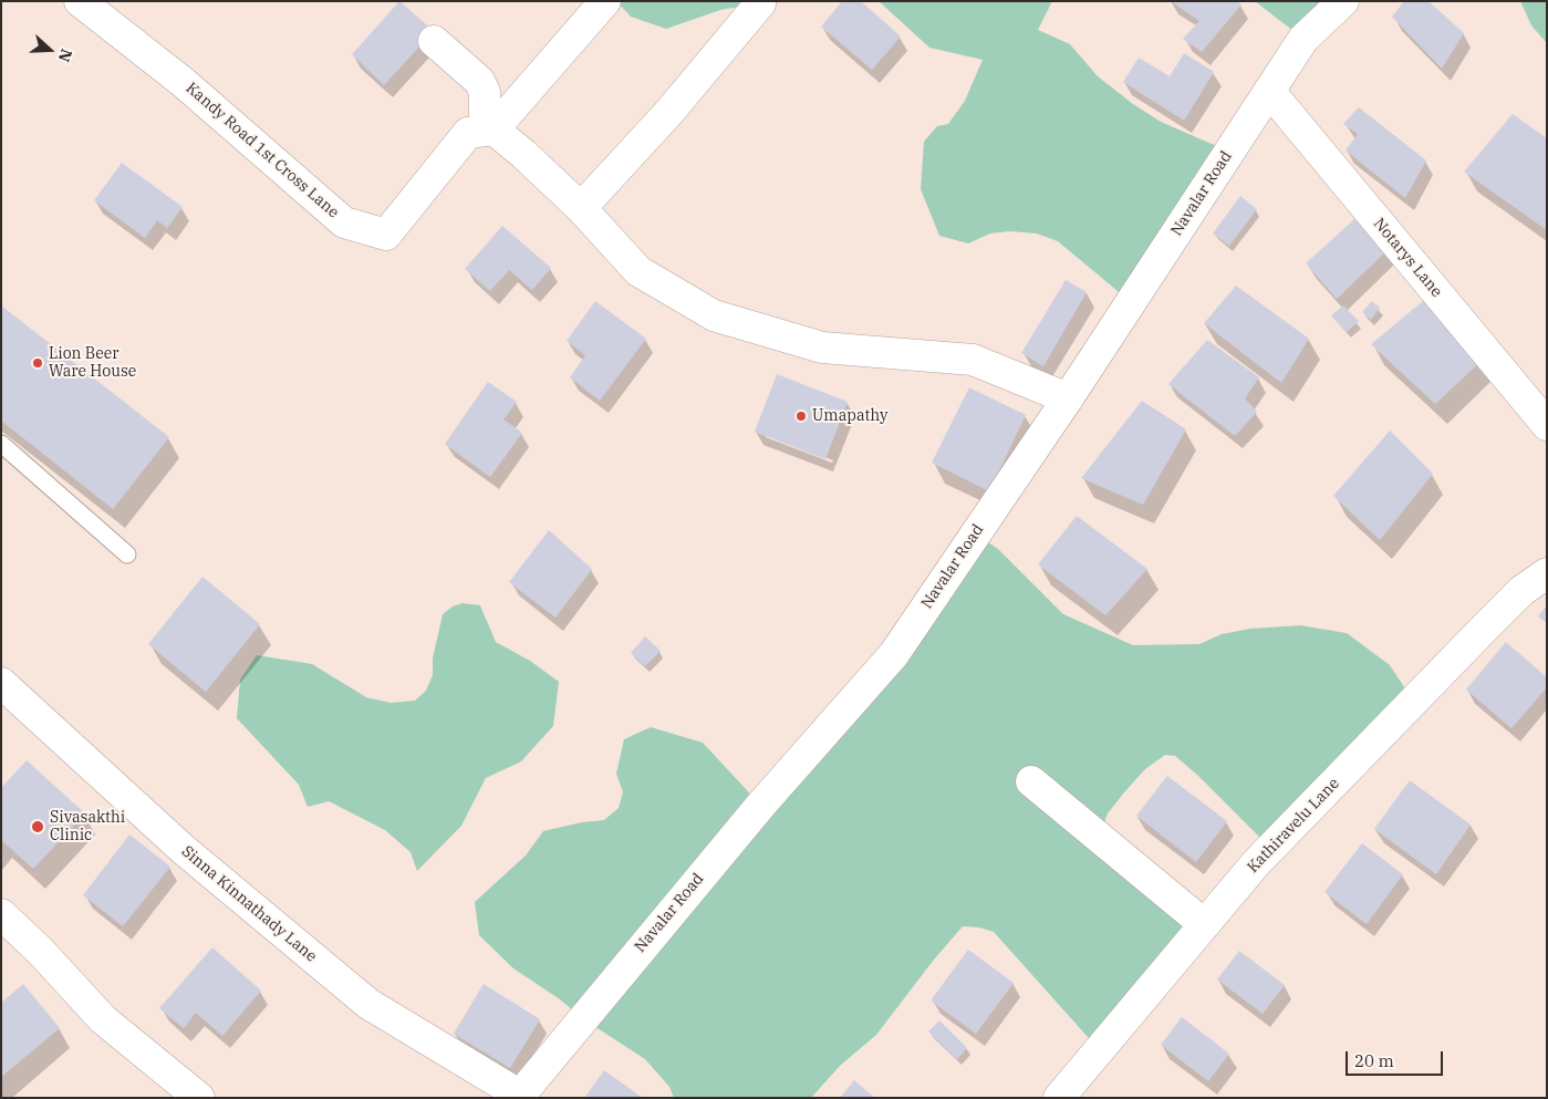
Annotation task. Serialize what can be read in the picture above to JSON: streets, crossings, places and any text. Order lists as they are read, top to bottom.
{
  "streets": {
    "street": [
      "Kandy Road 1st Cross Lane",
      "Navalar Road",
      "Notarys Lane",
      "Kathiravelu Lane",
      "Sinna Kinnathady Lane"
    ]
  },
  "crossings": [
    ["Navalar Road", "Notarys Lane"],
    ["Navalar Road", "Sinna Kinnathady Lane"]
  ],
  "places": ["Lion Beer Ware House", "Umapathy", "Sivasakthi Clinic"],
  "scale_bar": "20 m",
  "north": "right"
}
